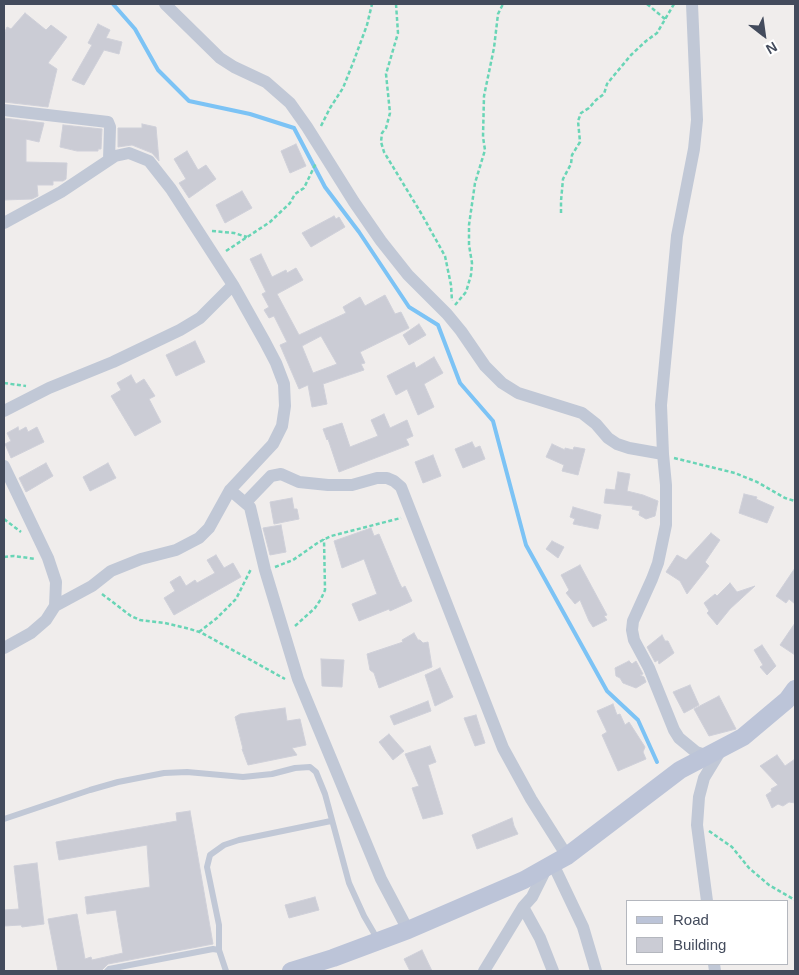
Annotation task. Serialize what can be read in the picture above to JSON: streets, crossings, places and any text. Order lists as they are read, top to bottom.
{
  "legend": ["Road", "Building"],
  "north": "bottom right"
}
